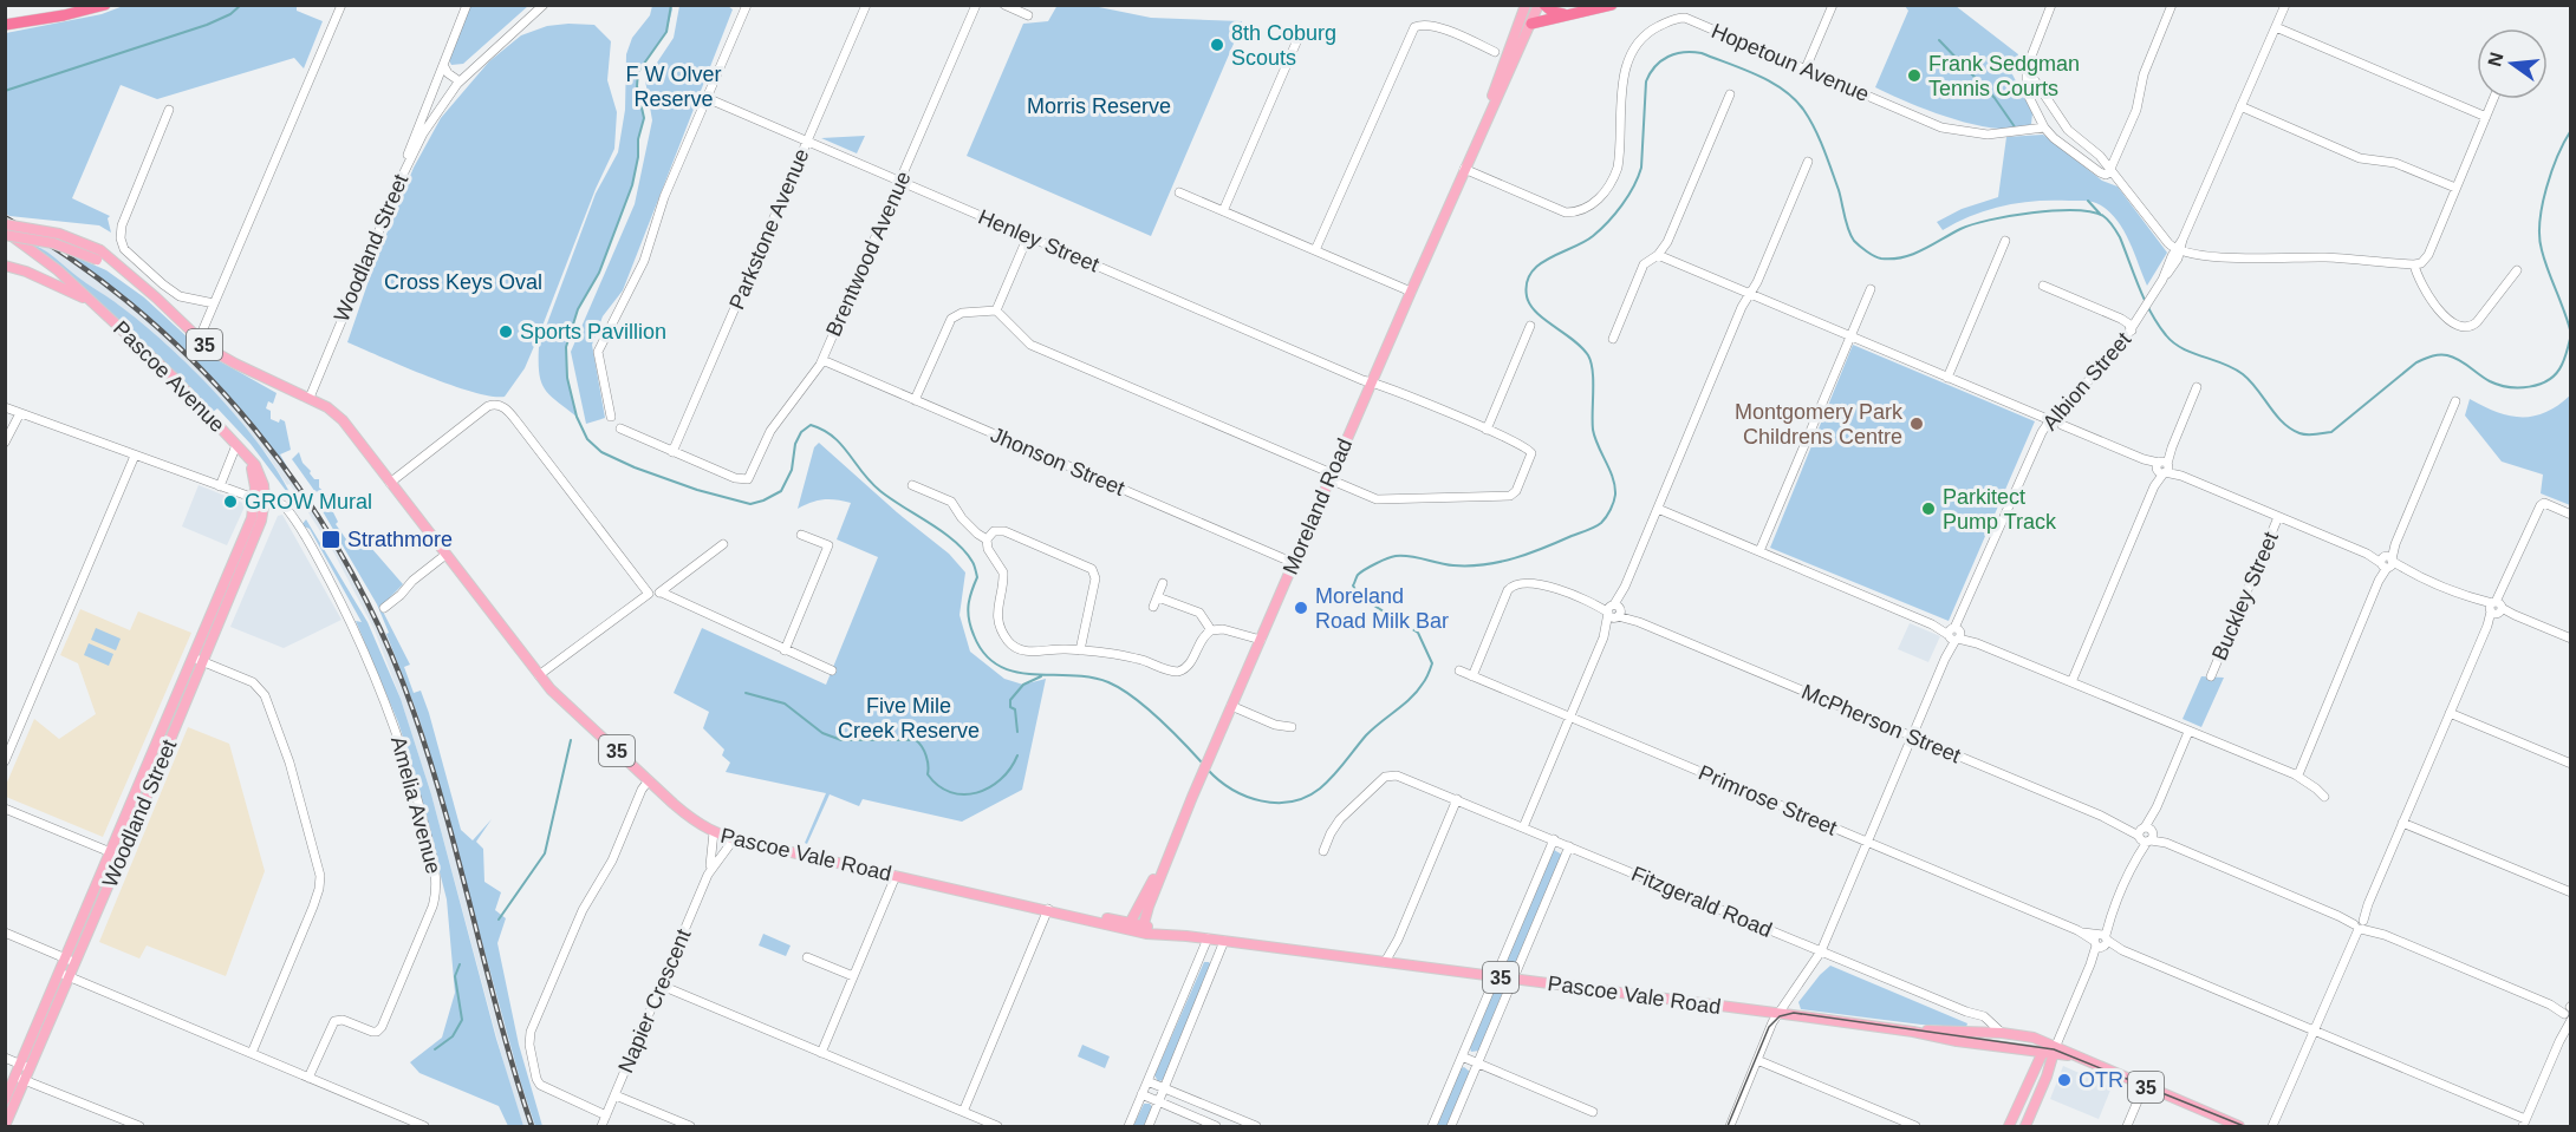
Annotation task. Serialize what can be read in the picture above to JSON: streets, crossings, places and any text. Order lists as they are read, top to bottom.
{
  "streets": {
    "main road": [
      "Woodland Street",
      "35",
      "Pascoe Avenue",
      "Moreland Road",
      "Pascoe Vale Road"
    ],
    "street": [
      "Hopetoun Avenue",
      "Parkstone Avenue",
      "Henley Street",
      "Brentwood Avenue",
      "Albion Street",
      "Jhonson Street",
      "Buckley Street",
      "McPherson Street",
      "Primrose Street",
      "Amelia Avenue",
      "Fitzgerald Road",
      "Napier Crescent"
    ]
  },
  "crossings": [
    ["Hopetoun Avenue", "Moreland Road"],
    ["Parkstone Avenue", "Henley Street"],
    ["Parkstone Avenue", "Brentwood Avenue"],
    ["Henley Street", "Brentwood Avenue"],
    ["Henley Street", "Moreland Road"],
    ["Woodland Street", "Pascoe Avenue"],
    ["Woodland Street", "Amelia Avenue"],
    ["Woodland Street", "Pascoe Vale Road"],
    ["Brentwood Avenue", "Jhonson Street"],
    ["Pascoe Avenue", "Amelia Avenue"],
    ["Pascoe Avenue", "Pascoe Vale Road"],
    ["Albion Street", "McPherson Street"],
    ["Albion Street", "Primrose Street"],
    ["Albion Street", "Pascoe Vale Road"],
    ["Albion Street", "Fitzgerald Road"],
    ["Jhonson Street", "Moreland Road"],
    ["Moreland Road", "Pascoe Vale Road"],
    ["McPherson Street", "Primrose Street"],
    ["Pascoe Vale Road", "Fitzgerald Road"],
    ["Pascoe Vale Road", "Napier Crescent"]
  ],
  "parks": [
    "F W Olver Reserve",
    "Morris Reserve",
    "Cross Keys Oval",
    "Five Mile Creek Reserve"
  ],
  "places": {
    "other": [
      "8th Coburg Scouts",
      "Frank Sedgman Tennis Courts",
      "Sports Pavillion",
      "Montgomery Park Childrens Centre",
      "GROW Mural",
      "Parkitect Pump Track",
      "Moreland Road Milk Bar",
      "OTR"
    ],
    "transit": ["Strathmore"]
  },
  "north": "left"
}
